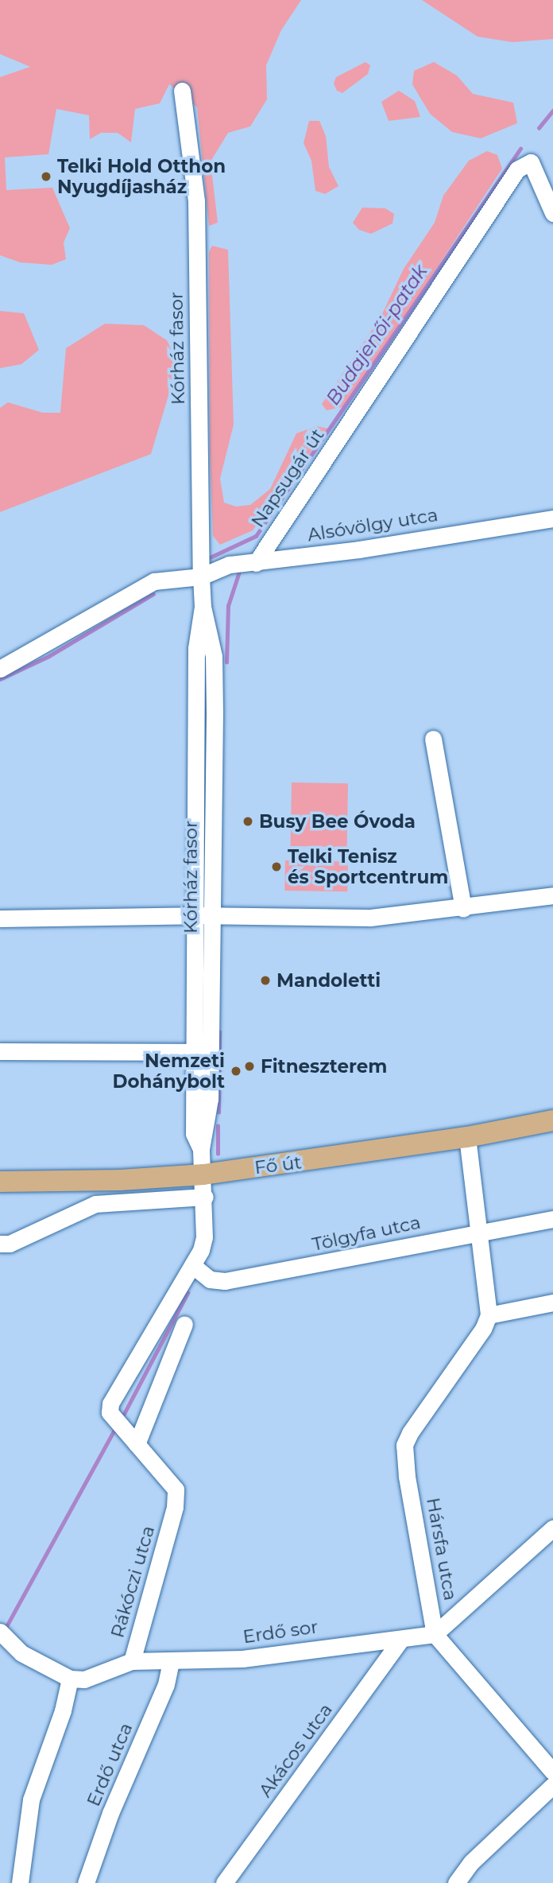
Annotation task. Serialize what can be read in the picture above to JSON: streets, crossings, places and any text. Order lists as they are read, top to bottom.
{
  "streets": {
    "main road": ["Fő út"],
    "street": [
      "Kórház fasor",
      "Napsugár út",
      "Alsóvölgy utca",
      "Tölgyfa utca",
      "Hársfa utca",
      "Rákóczi utca",
      "Erdő sor",
      "Akácos utca",
      "Erdő utca"
    ]
  },
  "crossings": [
    ["Kórház fasor", "Alsóvölgy utca"],
    ["Kórház fasor", "Fő út"],
    ["Kórház fasor", "Rákóczi utca"],
    ["Napsugár út", "Alsóvölgy utca"],
    ["Fő út", "Rákóczi utca"],
    ["Tölgyfa utca", "Rákóczi utca"],
    ["Hársfa utca", "Erdő sor"],
    ["Rákóczi utca", "Erdő sor"],
    ["Erdő sor", "Akácos utca"],
    ["Erdő sor", "Erdő utca"]
  ],
  "water": ["Budajenői-patak"],
  "places": [
    "Telki Hold Otthon Nyugdíjasház",
    "Busy Bee Óvoda",
    "Telki Tenisz és Sportcentrum",
    "Mandoletti",
    "Fitneszterem",
    "Nemzeti Dohánybolt"
  ]
}
